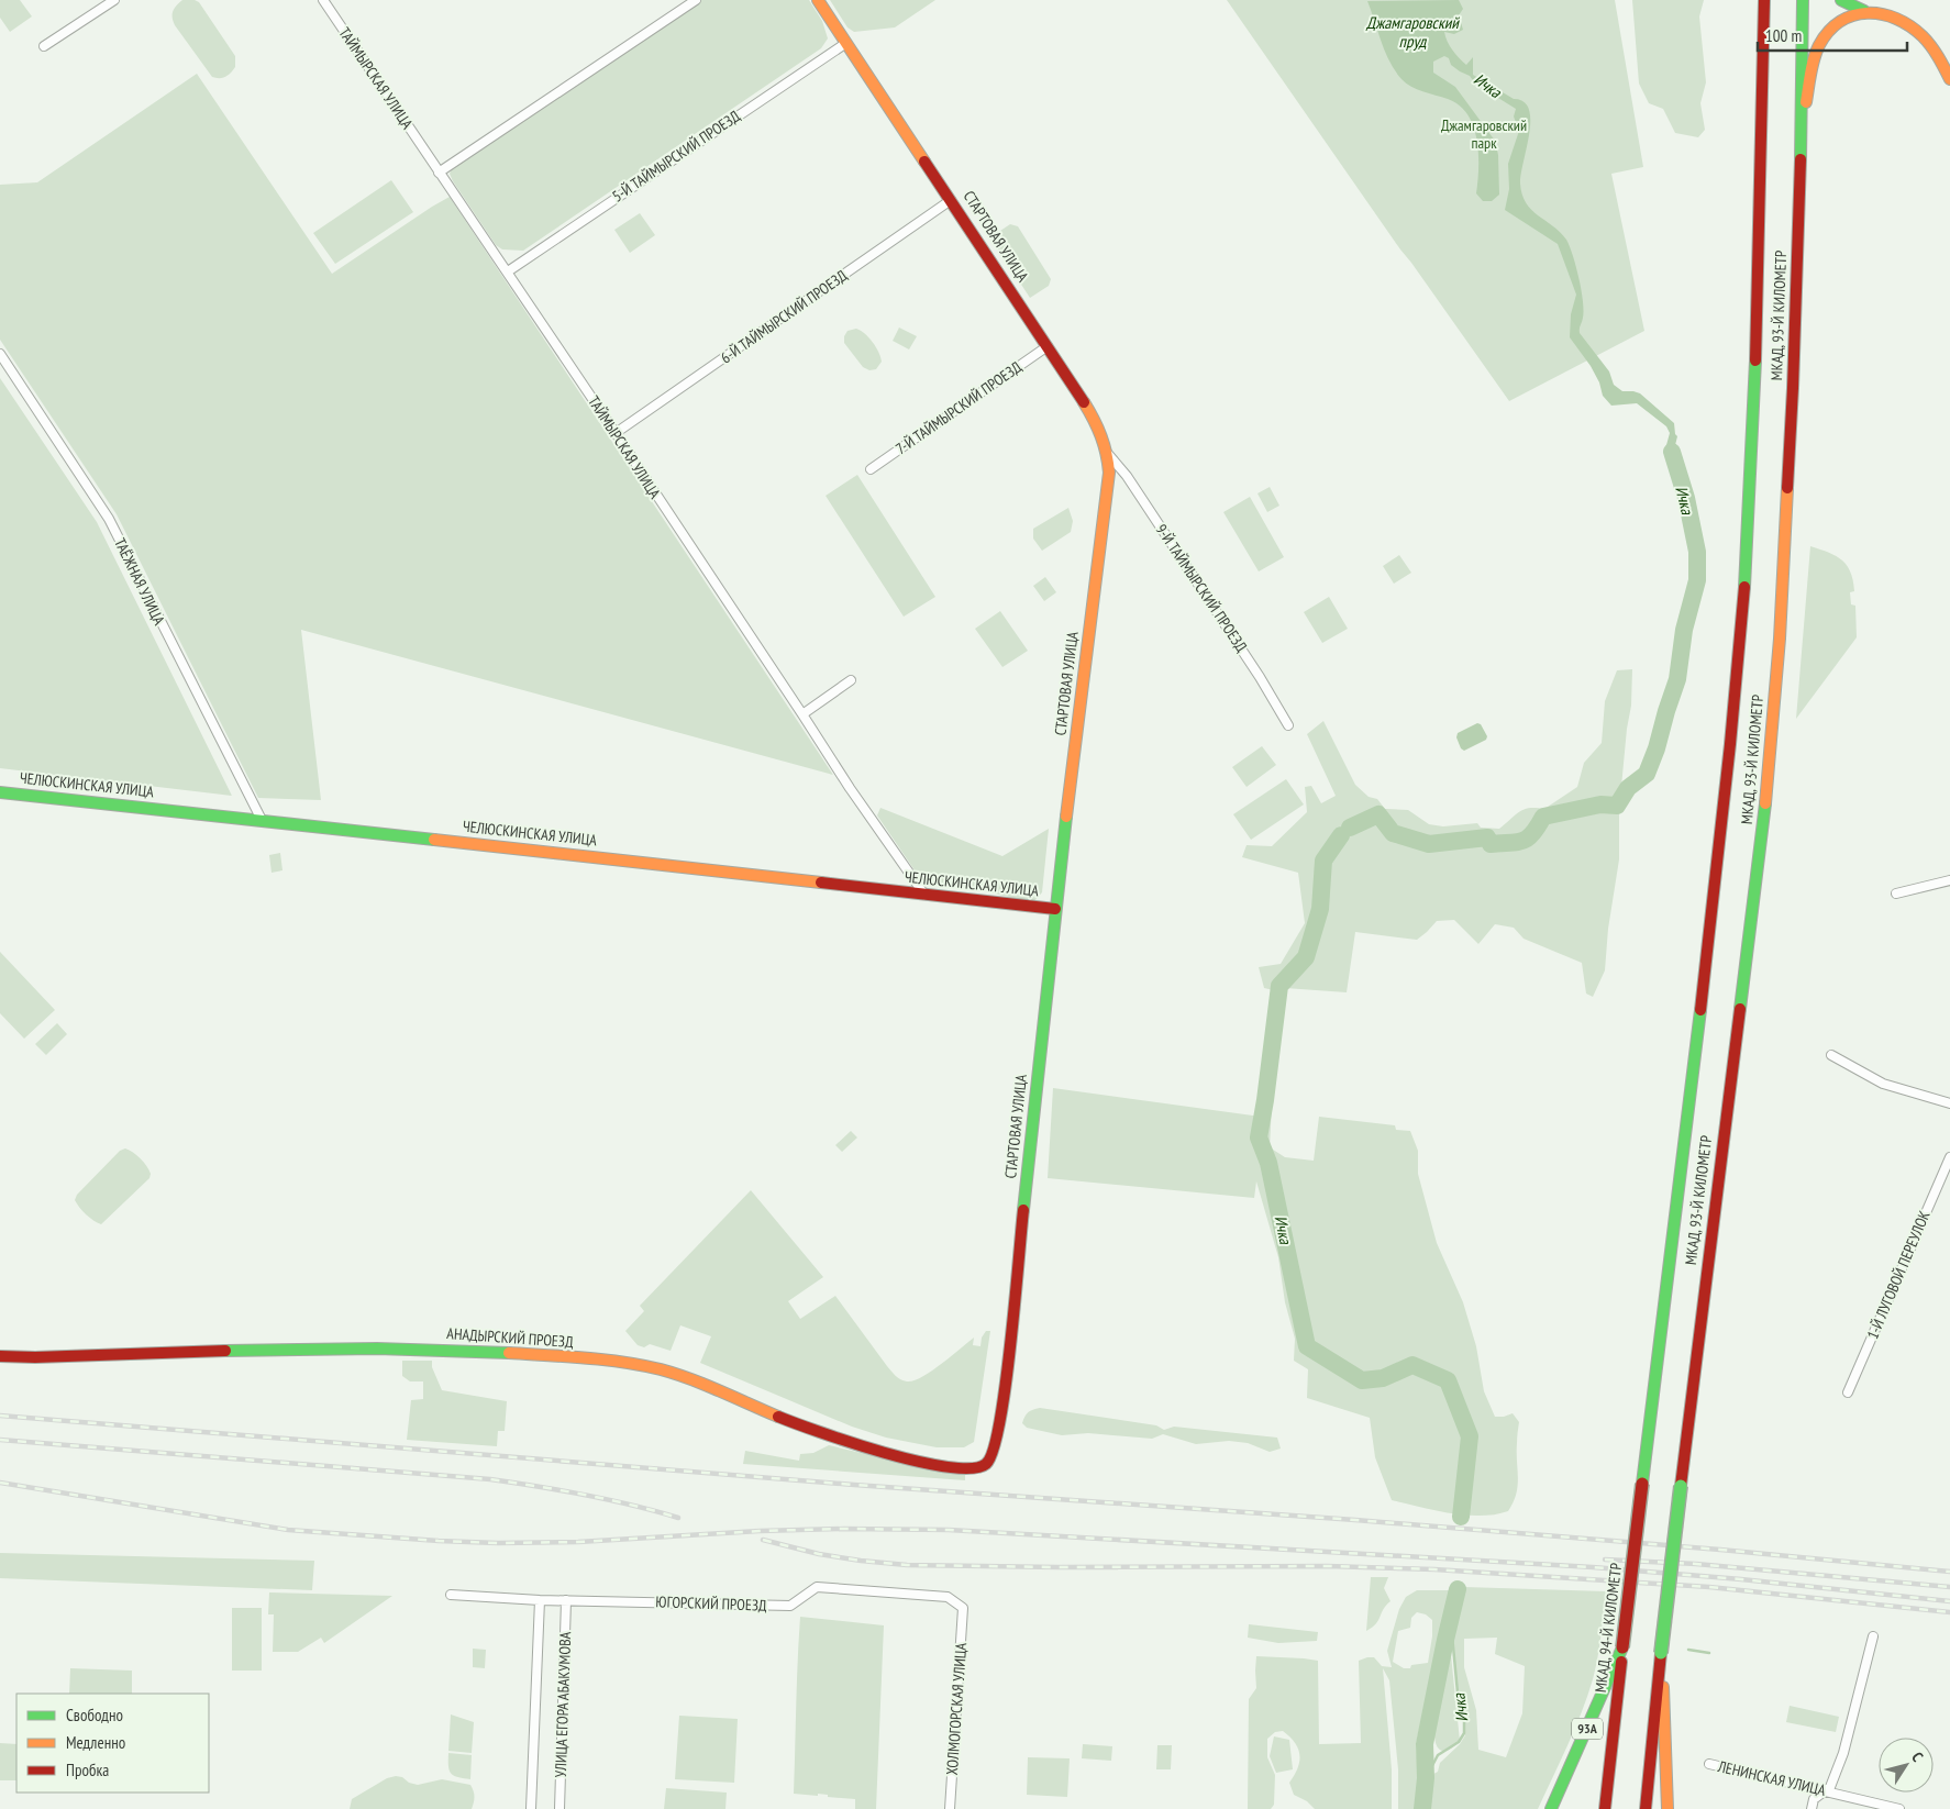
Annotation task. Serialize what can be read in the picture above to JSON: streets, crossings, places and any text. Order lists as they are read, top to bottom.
{
  "streets": {
    "main road": [
      "СТАРТОВАЯ УЛИЦА",
      "МКАД, 93-Й КИЛОМЕТР",
      "ЧЕЛЮСКИНСКАЯ УЛИЦА",
      "АНАДЫРСКИЙ ПРОЕЗД",
      "МКАД, 94-Й КИЛОМЕТР",
      "93A"
    ],
    "street": [
      "ТАЙМЫРСКАЯ УЛИЦА",
      "5-Й ТАЙМЫРСКИЙ ПРОЕЗД",
      "6-Й ТАЙМЫРСКИЙ ПРОЕЗД",
      "7-Й ТАЙМЫРСКИЙ ПРОЕЗД",
      "ТАЁЖНАЯ УЛИЦА",
      "9-Й ТАЙМЫРСКИЙ ПРОЕЗД",
      "1-Й ЛУГОВОЙ ПЕРЕУЛОК",
      "ЮГОРСКИЙ ПРОЕЗД",
      "УЛИЦА ЕГОРА АБАКУМОВА",
      "ХОЛМОГОРСКАЯ УЛИЦА",
      "ЛЕНИНСКАЯ УЛИЦА"
    ]
  },
  "crossings": [
    ["ТАЙМЫРСКАЯ УЛИЦА", "5-Й ТАЙМЫРСКИЙ ПРОЕЗД"],
    ["ТАЙМЫРСКАЯ УЛИЦА", "6-Й ТАЙМЫРСКИЙ ПРОЕЗД"],
    ["ТАЙМЫРСКАЯ УЛИЦА", "ЧЕЛЮСКИНСКАЯ УЛИЦА"],
    ["5-Й ТАЙМЫРСКИЙ ПРОЕЗД", "СТАРТОВАЯ УЛИЦА"],
    ["СТАРТОВАЯ УЛИЦА", "6-Й ТАЙМЫРСКИЙ ПРОЕЗД"],
    ["СТАРТОВАЯ УЛИЦА", "7-Й ТАЙМЫРСКИЙ ПРОЕЗД"],
    ["СТАРТОВАЯ УЛИЦА", "9-Й ТАЙМЫРСКИЙ ПРОЕЗД"],
    ["СТАРТОВАЯ УЛИЦА", "ЧЕЛЮСКИНСКАЯ УЛИЦА"],
    ["СТАРТОВАЯ УЛИЦА", "АНАДЫРСКИЙ ПРОЕЗД"],
    ["МКАД, 93-Й КИЛОМЕТР", "МКАД, 94-Й КИЛОМЕТР"],
    ["ТАЁЖНАЯ УЛИЦА", "ЧЕЛЮСКИНСКАЯ УЛИЦА"],
    ["ЮГОРСКИЙ ПРОЕЗД", "УЛИЦА ЕГОРА АБАКУМОВА"],
    ["ЮГОРСКИЙ ПРОЕЗД", "ХОЛМОГОРСКАЯ УЛИЦА"],
    ["МКАД, 94-Й КИЛОМЕТР", "93A"]
  ],
  "water": ["Джамгаровский пруд", "Ичка"],
  "parks": ["Джамгаровский парк"],
  "legend": ["Свободно", "Медленно", "Пробка"],
  "scale_bar": "100 m",
  "north": "top right"
}
